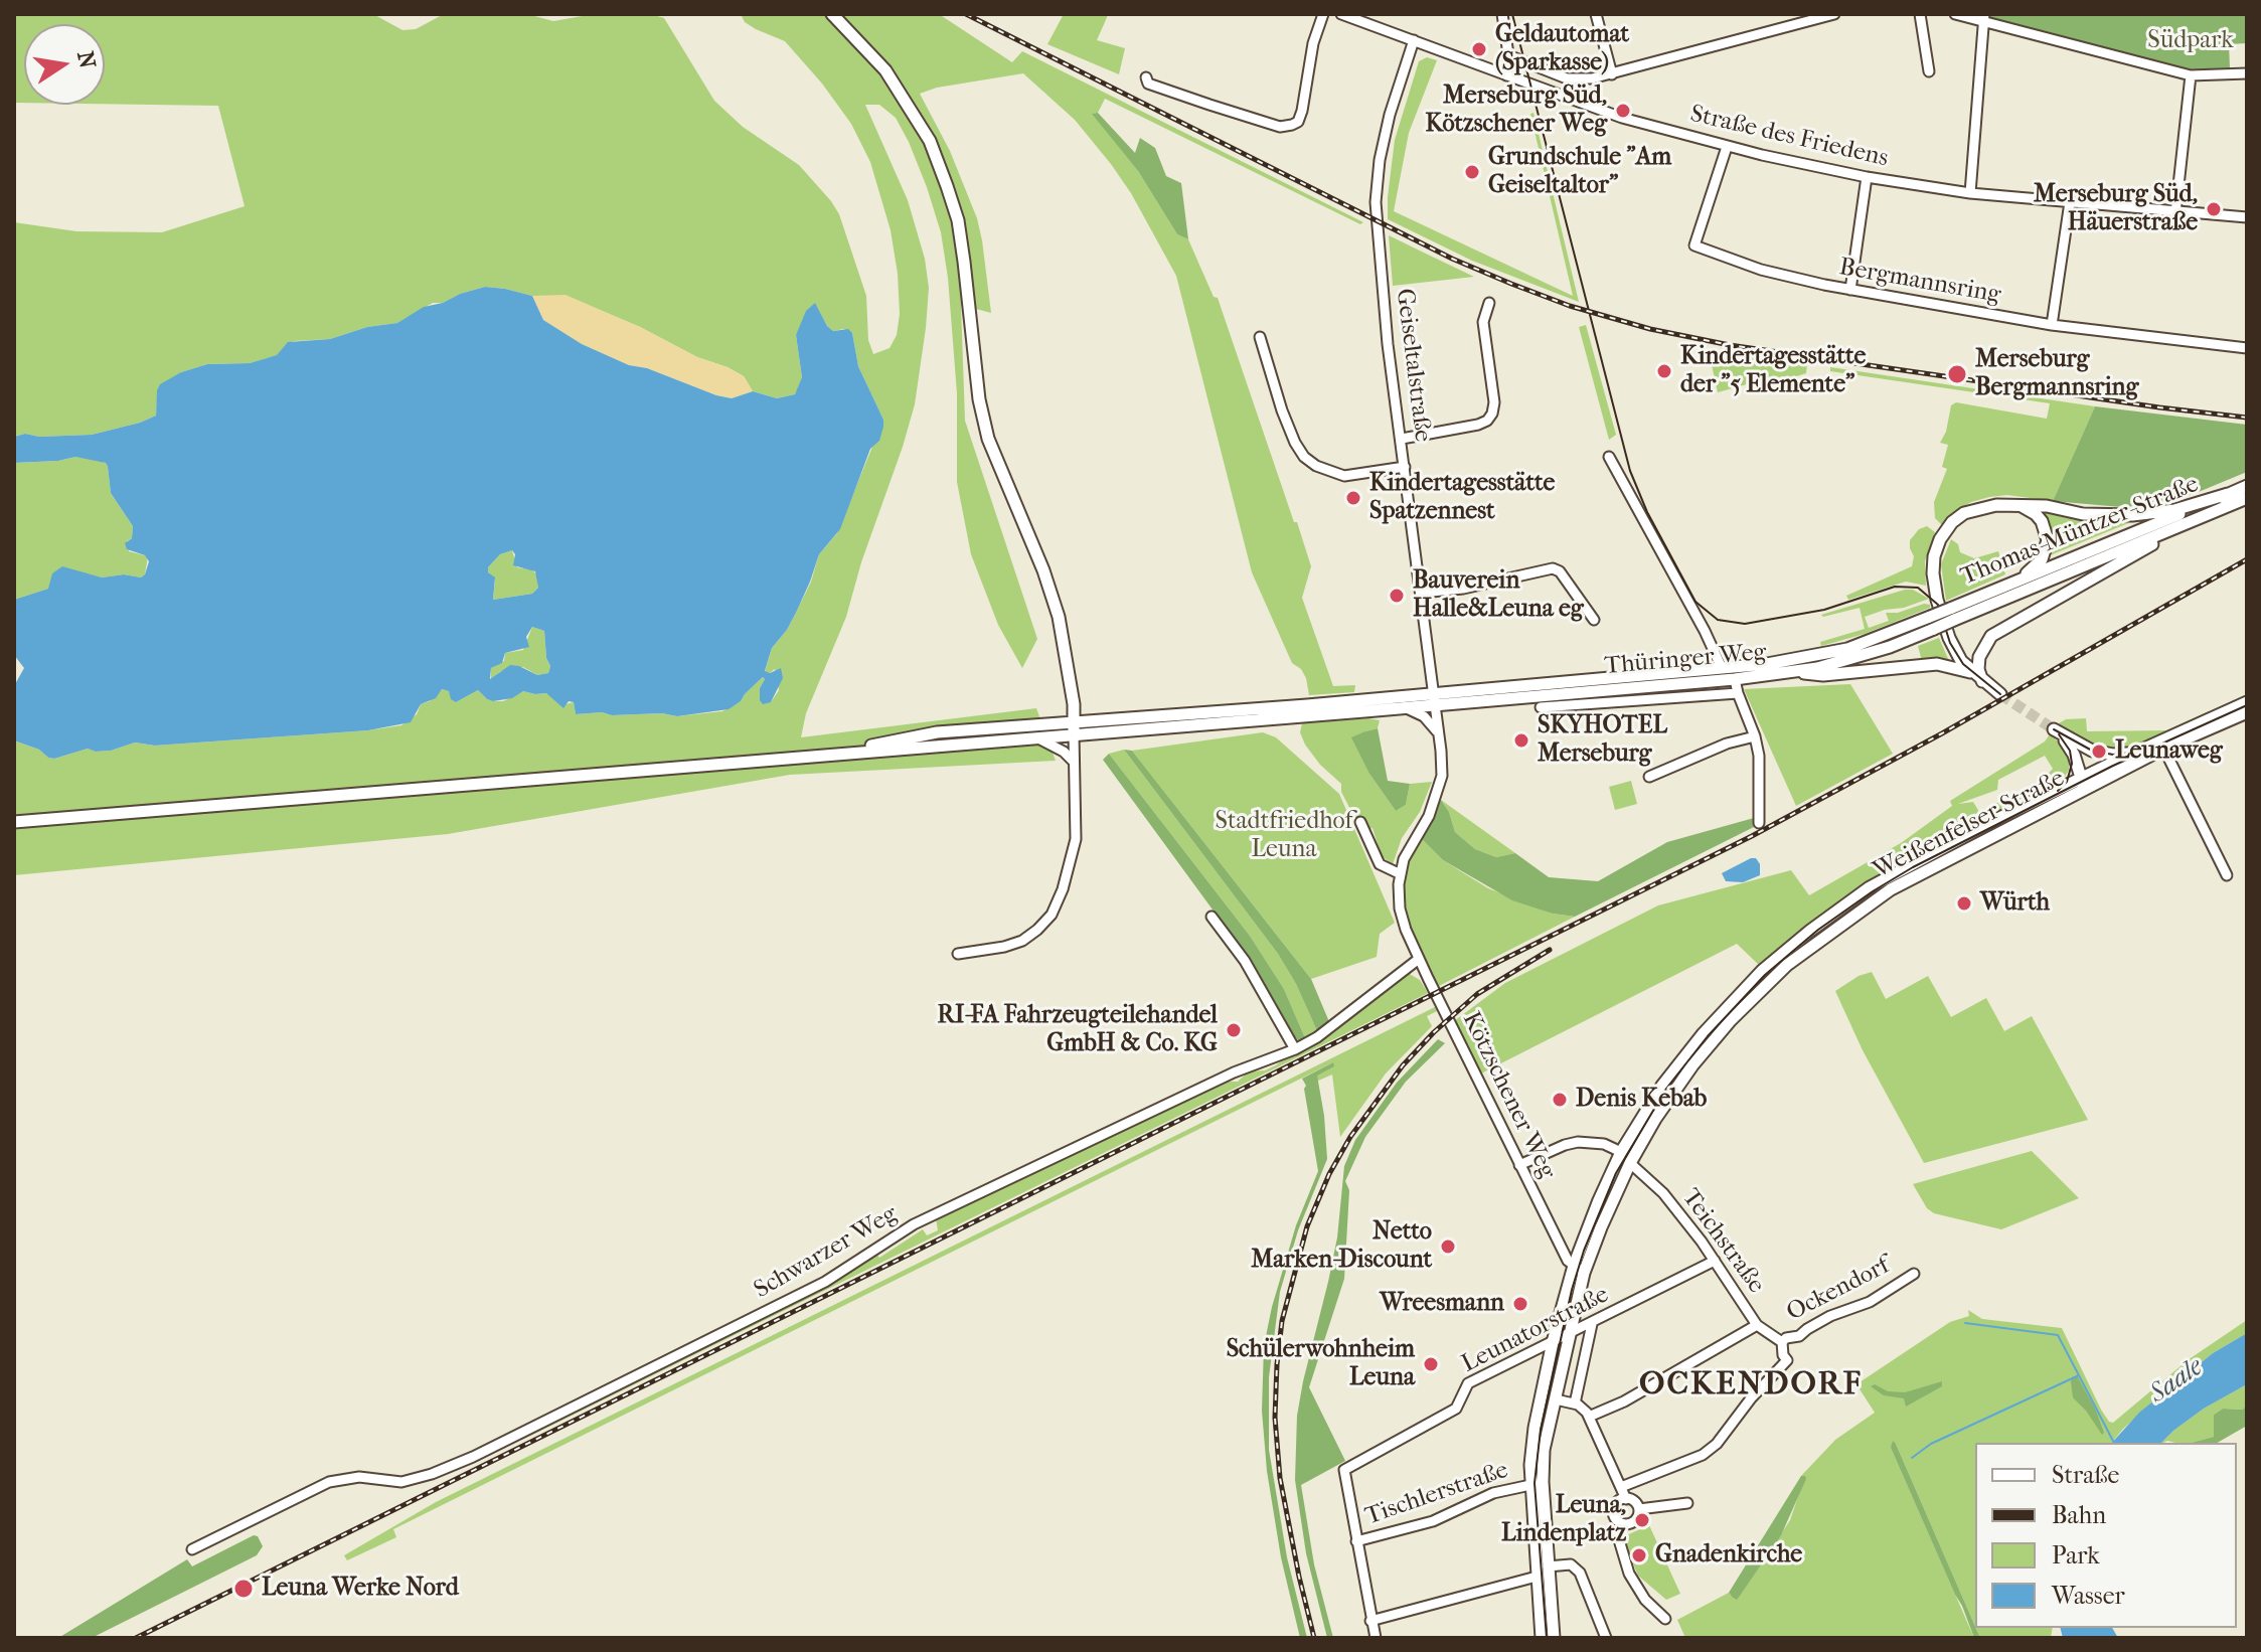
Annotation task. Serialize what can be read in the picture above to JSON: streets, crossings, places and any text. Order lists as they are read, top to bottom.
{
  "streets": {
    "main road": ["Thomas-Müntzer-Straße", "Thüringer Weg", "Weißenfelser Straße"],
    "street": [
      "Straße des Friedens",
      "Bergmannsring",
      "Geiseltalstraße",
      "Kötzschener Weg",
      "Teichstraße",
      "Schwarzer Weg",
      "Ockendorf",
      "Leunatorstraße",
      "Tischlerstraße"
    ]
  },
  "crossings": [
    ["Straße des Friedens", "Bergmannsring"],
    ["Straße des Friedens", "Geiseltalstraße"],
    ["Geiseltalstraße", "Thüringer Weg"],
    ["Geiseltalstraße", "Kötzschener Weg"],
    ["Thomas-Müntzer-Straße", "Thüringer Weg"],
    ["Weißenfelser Straße", "Kötzschener Weg"],
    ["Weißenfelser Straße", "Teichstraße"],
    ["Kötzschener Weg", "Schwarzer Weg"],
    ["Teichstraße", "Ockendorf"],
    ["Teichstraße", "Leunatorstraße"],
    ["Leunatorstraße", "Tischlerstraße"]
  ],
  "districts": ["OCKENDORF"],
  "water": ["Saale"],
  "parks": ["Südpark", "Stadtfriedhof Leuna"],
  "places": [
    "Geldautomat (Sparkasse)",
    "Merseburg Süd, Kötzschener Weg",
    "Grundschule \"Am Geiseltaltor\"",
    "Merseburg Süd, Häuerstraße",
    "Kindertagesstätte der \"5 Elemente\"",
    "Merseburg Bergmannsring",
    "Kindertagesstätte Spatzennest",
    "Bauverein Halle&Leuna eg",
    "SKYHOTEL Merseburg",
    "Leunaweg",
    "Würth",
    "RI-FA Fahrzeugteilehandel GmbH & Co. KG",
    "Denis Kebab",
    "Netto Marken-Discount",
    "Wreesmann",
    "Schülerwohnheim Leuna",
    "Leuna, Lindenplatz",
    "Gnadenkirche",
    "Leuna Werke Nord"
  ],
  "legend": [
    "Straße",
    "Bahn",
    "Park",
    "Wasser"
  ],
  "north": "right"
}
